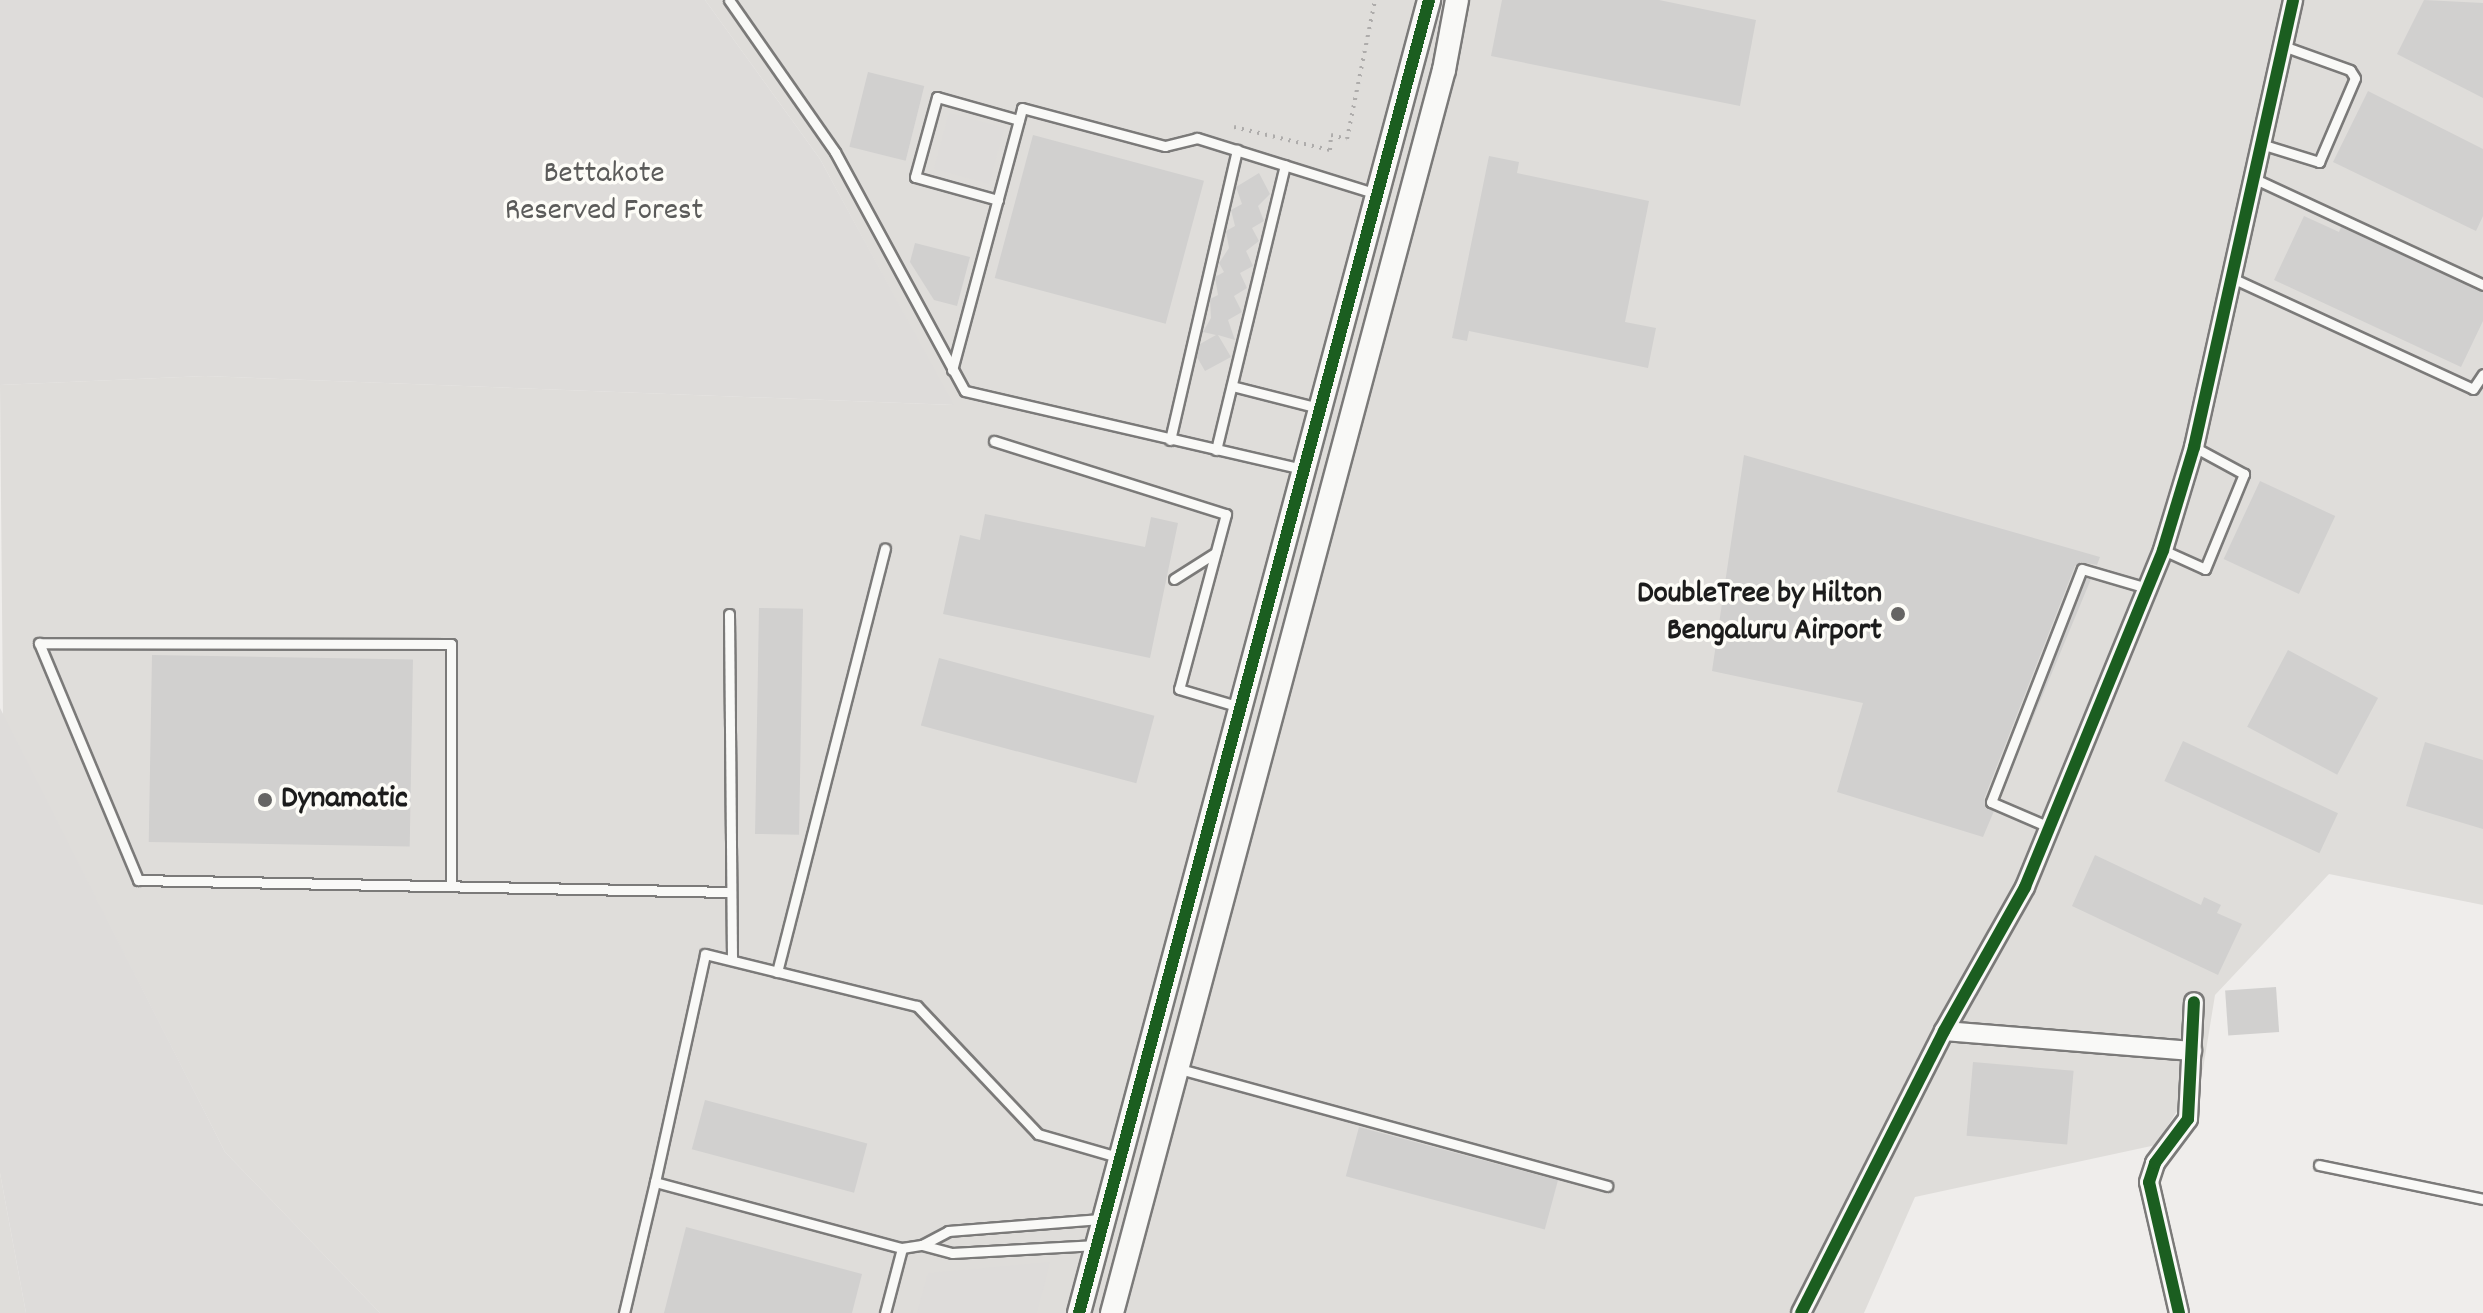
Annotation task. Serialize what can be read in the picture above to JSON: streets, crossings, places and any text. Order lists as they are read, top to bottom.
{
  "parks": ["Bettakote Reserved Forest"],
  "places": ["DoubleTree by Hilton Bengaluru Airport", "Dynamatic"]
}
